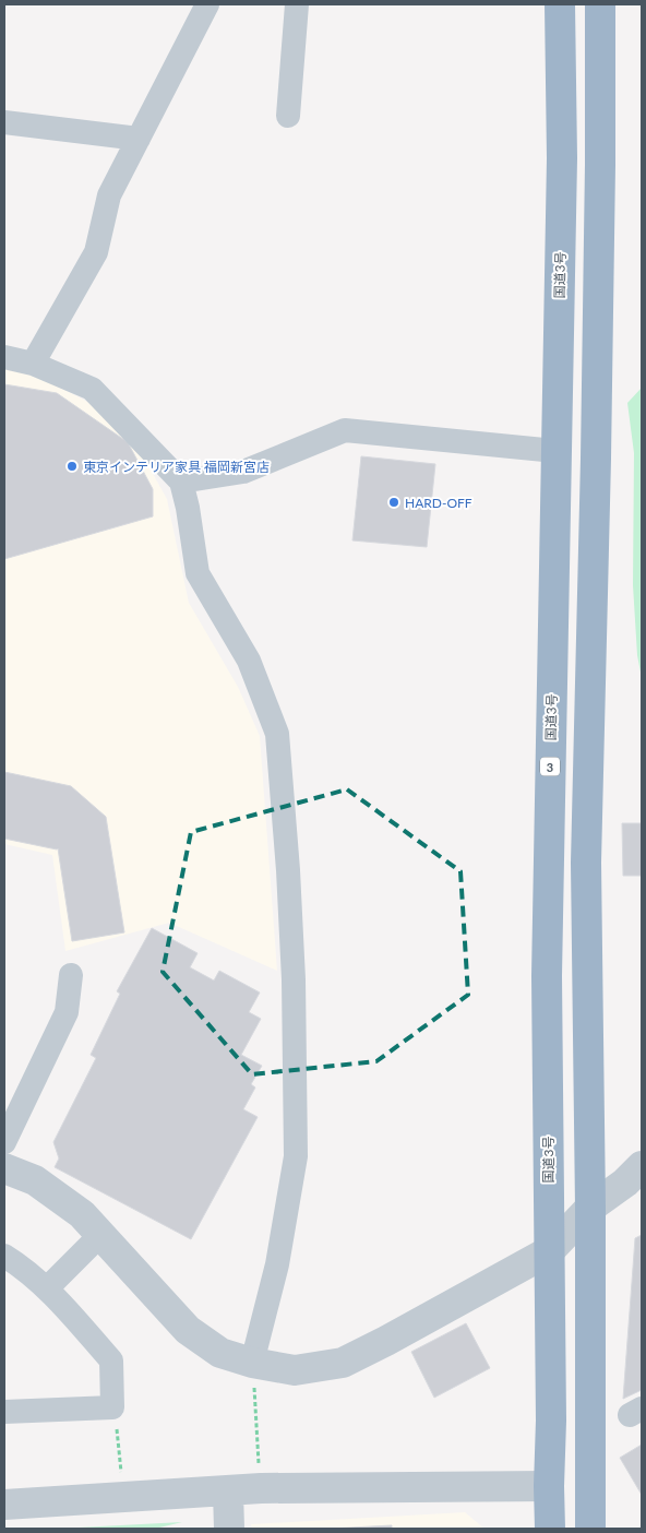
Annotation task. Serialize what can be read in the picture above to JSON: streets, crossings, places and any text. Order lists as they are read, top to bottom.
{
  "streets": {
    "highway": ["国道3号", "3"]
  },
  "places": ["東京インテリア家具 福岡新宮店", "HARD-OFF"]
}
